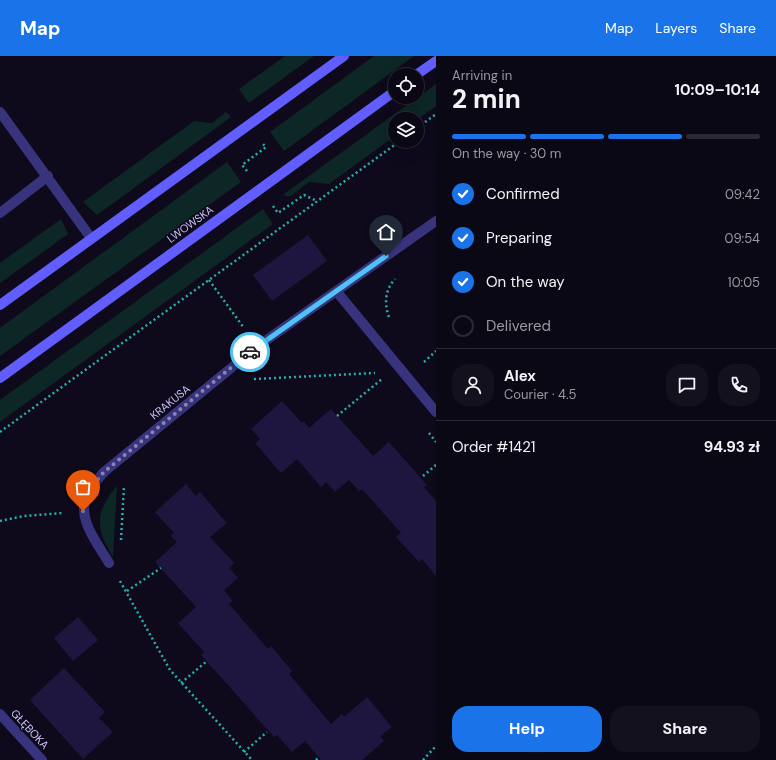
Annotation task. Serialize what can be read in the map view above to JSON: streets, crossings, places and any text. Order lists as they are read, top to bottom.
{
  "streets": {
    "main road": ["LWOWSKA"],
    "street": ["KRAKUSA", "GŁĘBOKA"]
  },
  "page": {
    "header": "Map",
    "nav": ["Map", "Layers", "Share"],
    "heading": ["2 min", "Arriving in", "10:09–10:14"],
    "panel": [
      "Alex",
      "Courier · 4.5",
      "Order #1421",
      "94.93 zł"
    ],
    "bar": "On the way · 30 m",
    "list": [
      ["Confirmed", "09:42"],
      ["Preparing", "09:54"],
      ["On the way", "10:05"],
      "Delivered"
    ],
    "buttons": ["Help", "Share"]
  }
}
